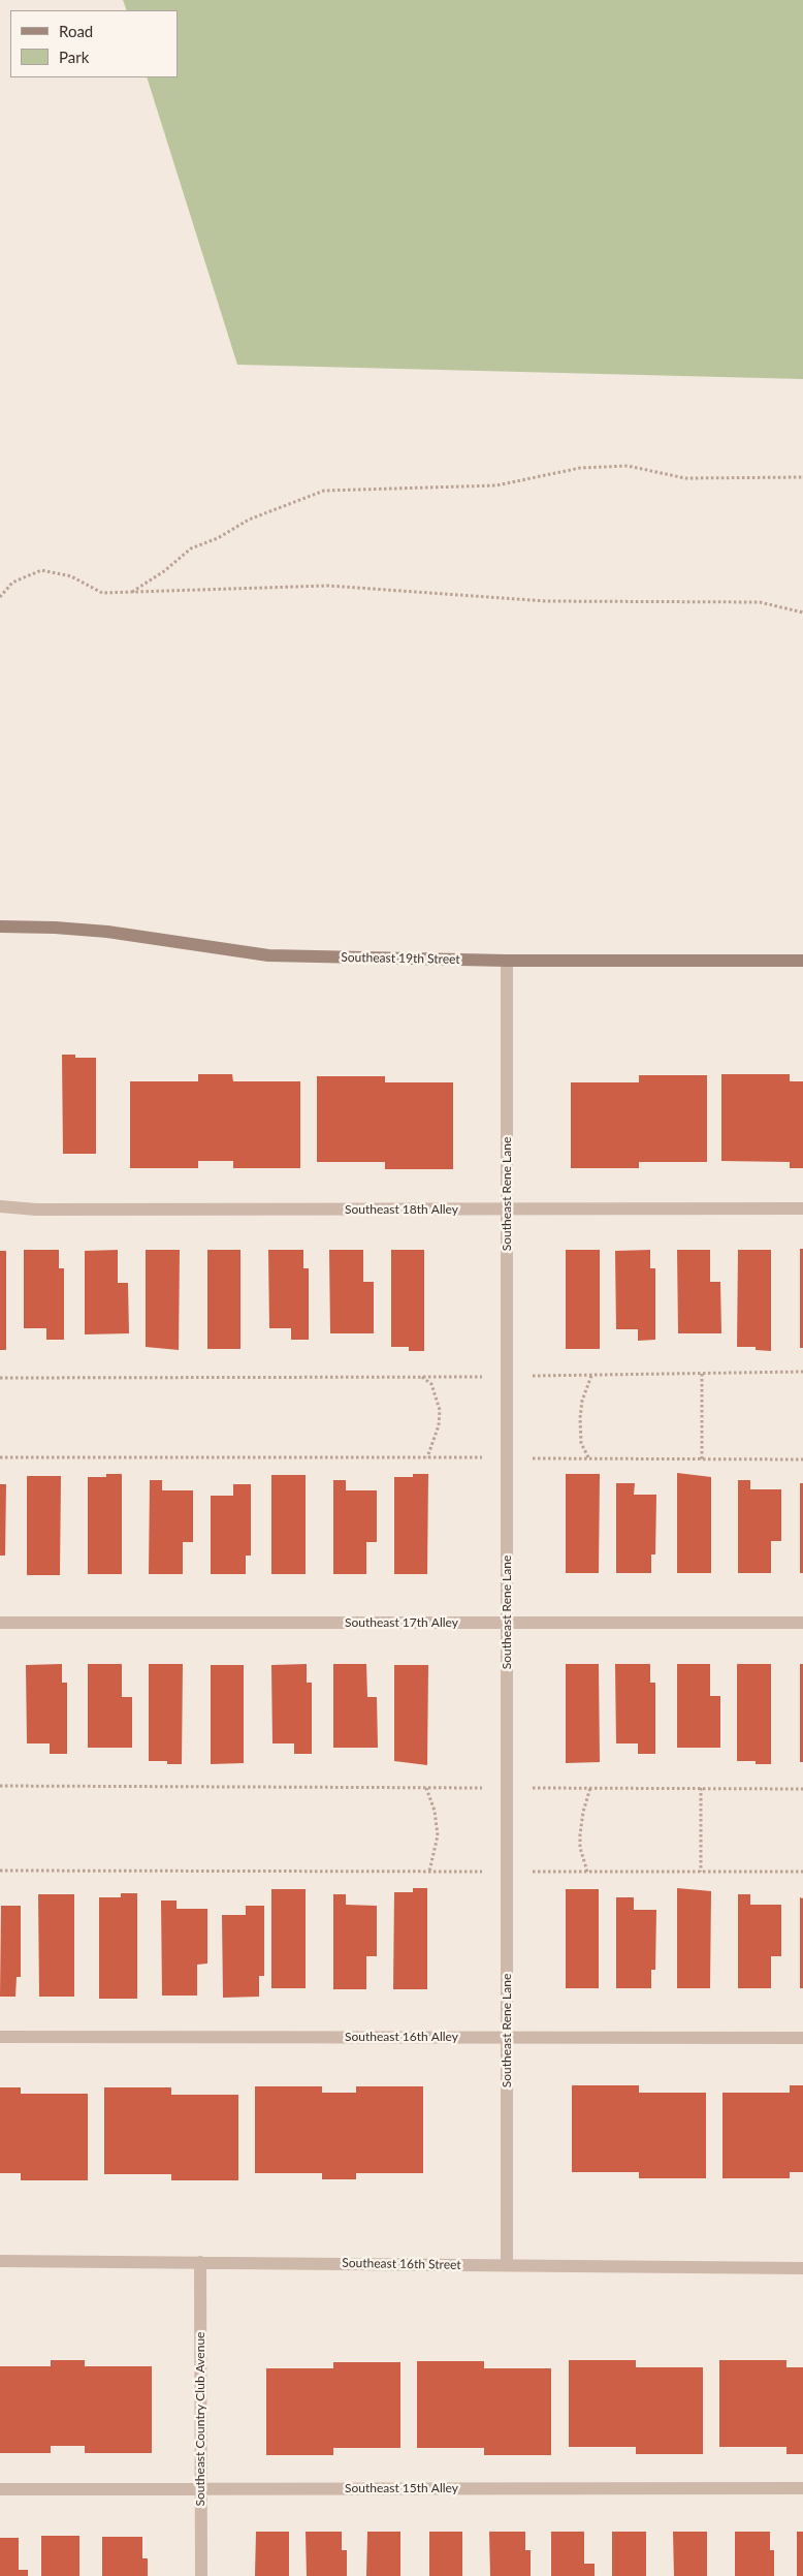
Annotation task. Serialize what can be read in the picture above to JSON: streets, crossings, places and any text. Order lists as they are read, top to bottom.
{
  "streets": {
    "street": [
      "Southeast 19th Street",
      "Southeast Rene Lane",
      "Southeast 18th Alley",
      "Southeast 17th Alley",
      "Southeast 16th Alley",
      "Southeast 16th Street",
      "Southeast Country Club Avenue",
      "Southeast 15th Alley"
    ]
  },
  "crossings": [
    ["Southeast 19th Street", "Southeast Rene Lane"],
    ["Southeast Rene Lane", "Southeast 18th Alley"],
    ["Southeast Rene Lane", "Southeast 17th Alley"],
    ["Southeast Rene Lane", "Southeast 16th Alley"],
    ["Southeast Rene Lane", "Southeast 16th Street"],
    ["Southeast 16th Street", "Southeast Country Club Avenue"],
    ["Southeast Country Club Avenue", "Southeast 15th Alley"]
  ],
  "legend": ["Road", "Park"]
}
